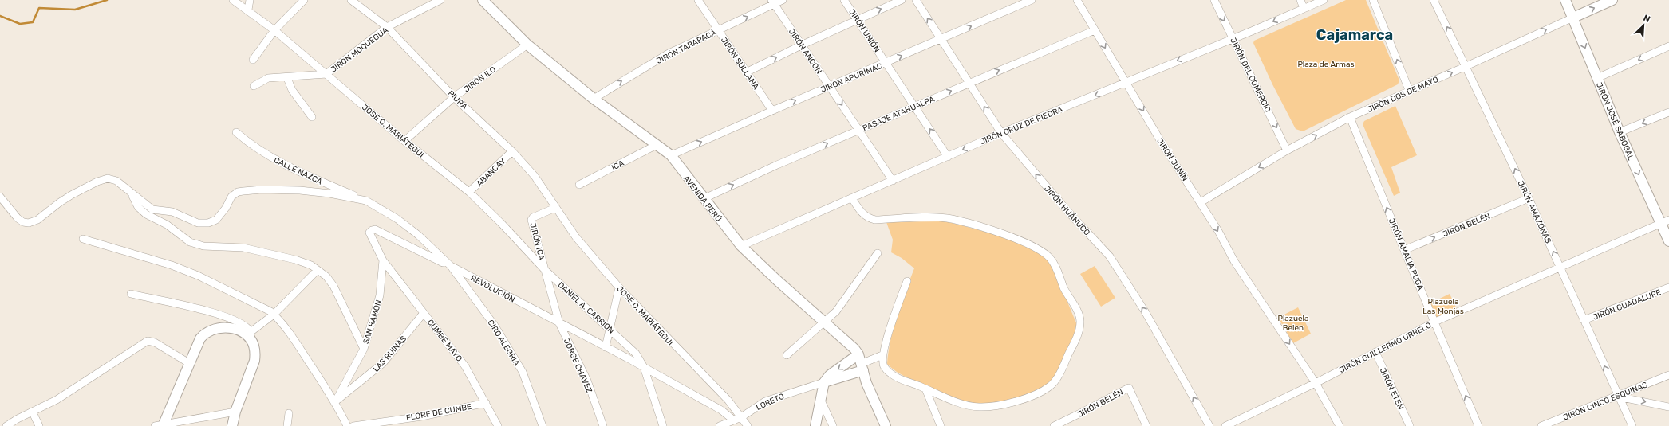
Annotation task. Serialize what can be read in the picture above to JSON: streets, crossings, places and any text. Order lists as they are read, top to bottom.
{
  "streets": {
    "street": [
      "JIRÓN UNIÓN",
      "JIRÓN TARAPACÁ",
      "JIŔON MOQUEGUA",
      "JIRÓN ANCÓN",
      "JIRÓN SULLANA",
      "JIRÓN DEL COMERCIO",
      "JIRÓN APURÍMAC",
      "JIRÓN ILO",
      "JIRÓN DOS DE MAYO",
      "PIURA",
      "PASAJE ATAHUALPA",
      "JIRÓN JOSÉ SABOGAL",
      "JIRÓN CRUZ DE PIEDRA",
      "JOSE C. MARIÁTEGUI",
      "JIRÓN JUNÍN",
      "ICA",
      "CALLE NAZCA",
      "ABANCAY",
      "AVENIDA PERÚ",
      "JIRÓN HUÁNUCO",
      "JIRÓN AMAZONAS",
      "JIRÓN BELÉN",
      "JIRÓN ICA",
      "JIRÓN AMALIA PUGA",
      "REVOLUCIÓN",
      "JIRÓN GUADALUPE",
      "DANIEL A. CARRION",
      "SAN RAMON",
      "CUMBE MAYO",
      "CIRO ALEGRIA",
      "JIRÓN GUILLERMO URRELO",
      "LAS RUINAS",
      "JORGE CHAVEZ",
      "JIRÓN ETEN",
      "JIRÓN CINCO ESQUINAS",
      "LORETO",
      "FLORE DE CUMBE"
    ]
  },
  "crossings": [
    ["JIRÓN UNIÓN", "JIRÓN APURÍMAC"],
    ["JIRÓN UNIÓN", "PASAJE ATAHUALPA"],
    ["JIRÓN UNIÓN", "JIRÓN CRUZ DE PIEDRA"],
    ["JIRÓN TARAPACÁ", "JIRÓN ANCÓN"],
    ["JIRÓN TARAPACÁ", "JIRÓN SULLANA"],
    ["JIRÓN TARAPACÁ", "AVENIDA PERÚ"],
    ["JIŔON MOQUEGUA", "PIURA"],
    ["JIŔON MOQUEGUA", "JOSE C. MARIÁTEGUI"],
    ["JIRÓN ANCÓN", "JIRÓN APURÍMAC"],
    ["JIRÓN ANCÓN", "PASAJE ATAHUALPA"],
    ["JIRÓN ANCÓN", "JIRÓN CRUZ DE PIEDRA"],
    ["JIRÓN SULLANA", "JIRÓN APURÍMAC"],
    ["JIRÓN DEL COMERCIO", "JIRÓN DOS DE MAYO"],
    ["JIRÓN DEL COMERCIO", "JIRÓN CRUZ DE PIEDRA"],
    ["JIRÓN APURÍMAC", "AVENIDA PERÚ"],
    ["JIRÓN APURÍMAC", "JIRÓN HUÁNUCO"],
    ["JIRÓN ILO", "PIURA"],
    ["JIRÓN ILO", "JOSE C. MARIÁTEGUI"],
    ["JIRÓN ILO", "AVENIDA PERÚ"],
    ["JIRÓN DOS DE MAYO", "JIRÓN JOSÉ SABOGAL"],
    ["JIRÓN DOS DE MAYO", "JIRÓN JUNÍN"],
    ["JIRÓN DOS DE MAYO", "JIRÓN AMAZONAS"],
    ["JIRÓN DOS DE MAYO", "JIRÓN AMALIA PUGA"],
    ["PIURA", "JOSE C. MARIÁTEGUI"],
    ["PIURA", "ABANCAY"],
    ["PIURA", "JIRÓN ICA"],
    ["PASAJE ATAHUALPA", "JIRÓN JUNÍN"],
    ["PASAJE ATAHUALPA", "AVENIDA PERÚ"],
    ["PASAJE ATAHUALPA", "JIRÓN HUÁNUCO"],
    ["JIRÓN JOSÉ SABOGAL", "JIRÓN GUILLERMO URRELO"],
    ["JIRÓN CRUZ DE PIEDRA", "JIRÓN JUNÍN"],
    ["JIRÓN CRUZ DE PIEDRA", "AVENIDA PERÚ"],
    ["JIRÓN CRUZ DE PIEDRA", "JIRÓN HUÁNUCO"],
    ["JOSE C. MARIÁTEGUI", "ABANCAY"],
    ["JOSE C. MARIÁTEGUI", "JIRÓN ICA"],
    ["JOSE C. MARIÁTEGUI", "DANIEL A. CARRION"],
    ["JOSE C. MARIÁTEGUI", "JORGE CHAVEZ"],
    ["JOSE C. MARIÁTEGUI", "LORETO"],
    ["JIRÓN JUNÍN", "JIRÓN GUILLERMO URRELO"],
    ["ICA", "AVENIDA PERÚ"],
    ["JIRÓN AMAZONAS", "JIRÓN BELÉN"],
    ["JIRÓN AMAZONAS", "JIRÓN GUADALUPE"],
    ["JIRÓN AMAZONAS", "JIRÓN GUILLERMO URRELO"],
    ["JIRÓN AMAZONAS", "JIRÓN CINCO ESQUINAS"],
    ["JIRÓN BELÉN", "JIRÓN AMALIA PUGA"],
    ["JIRÓN ICA", "DANIEL A. CARRION"],
    ["JIRÓN ICA", "JORGE CHAVEZ"],
    ["JIRÓN AMALIA PUGA", "JIRÓN GUILLERMO URRELO"],
    ["REVOLUCIÓN", "DANIEL A. CARRION"],
    ["REVOLUCIÓN", "SAN RAMON"],
    ["REVOLUCIÓN", "CUMBE MAYO"],
    ["REVOLUCIÓN", "CIRO ALEGRIA"],
    ["REVOLUCIÓN", "JORGE CHAVEZ"],
    ["DANIEL A. CARRION", "JORGE CHAVEZ"],
    ["SAN RAMON", "CUMBE MAYO"],
    ["SAN RAMON", "LAS RUINAS"],
    ["CUMBE MAYO", "LAS RUINAS"],
    ["CUMBE MAYO", "FLORE DE CUMBE"],
    ["JIRÓN GUILLERMO URRELO", "JIRÓN ETEN"]
  ],
  "one_way": [
    "JIRÓN TARAPACÁ",
    "JIRÓN DEL COMERCIO",
    "PASAJE ATAHUALPA",
    "JIRÓN JOSÉ SABOGAL",
    "JIRÓN CRUZ DE PIEDRA",
    "JIRÓN JUNÍN",
    "JIRÓN HUÁNUCO",
    "JIRÓN AMAZONAS",
    "JIRÓN BELÉN",
    "JIRÓN AMALIA PUGA"
  ],
  "districts": ["Cajamarca"],
  "parks": ["Plaza de Armas", "Plazuela Las Monjas", "Plazuela Belen"],
  "north": "top right"
}
